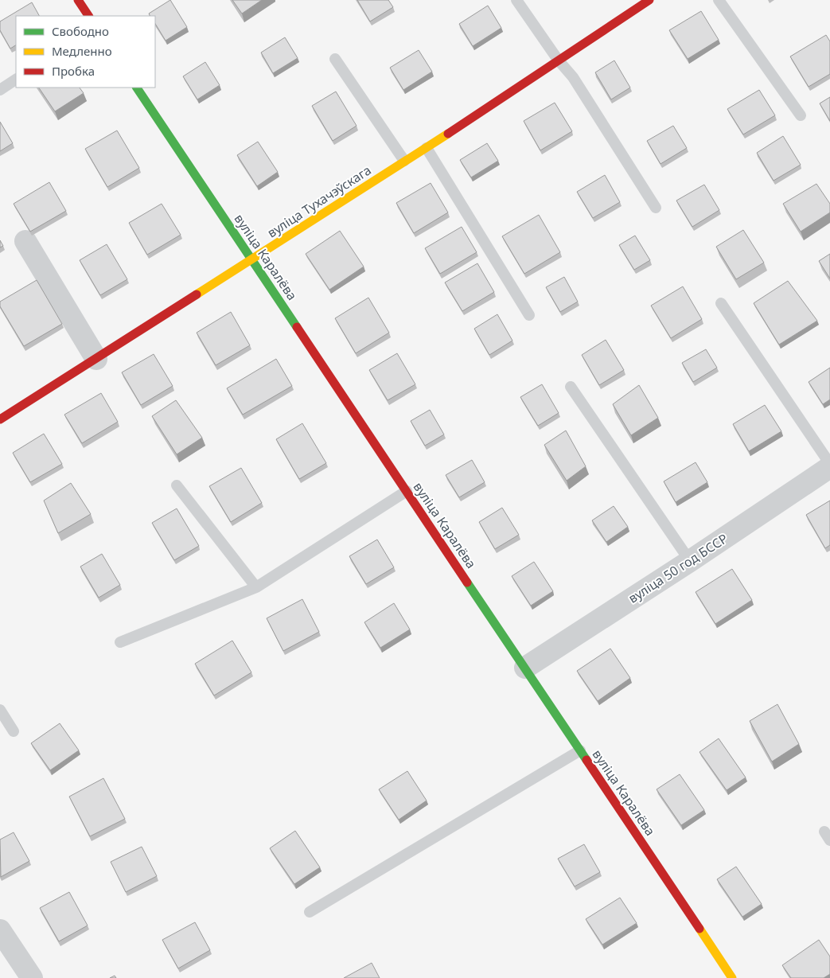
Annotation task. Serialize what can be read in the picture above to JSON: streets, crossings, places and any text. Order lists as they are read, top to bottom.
{
  "streets": {
    "main road": ["вуліца Тухачэўскага", "вуліца Каралёва"],
    "street": ["вуліца 50 год БССР"]
  },
  "crossings": [
    ["вуліца Тухачэўскага", "вуліца Каралёва"],
    ["вуліца Каралёва", "вуліца 50 год БССР"]
  ],
  "legend": ["Свободно", "Медленно", "Пробка"]
}
